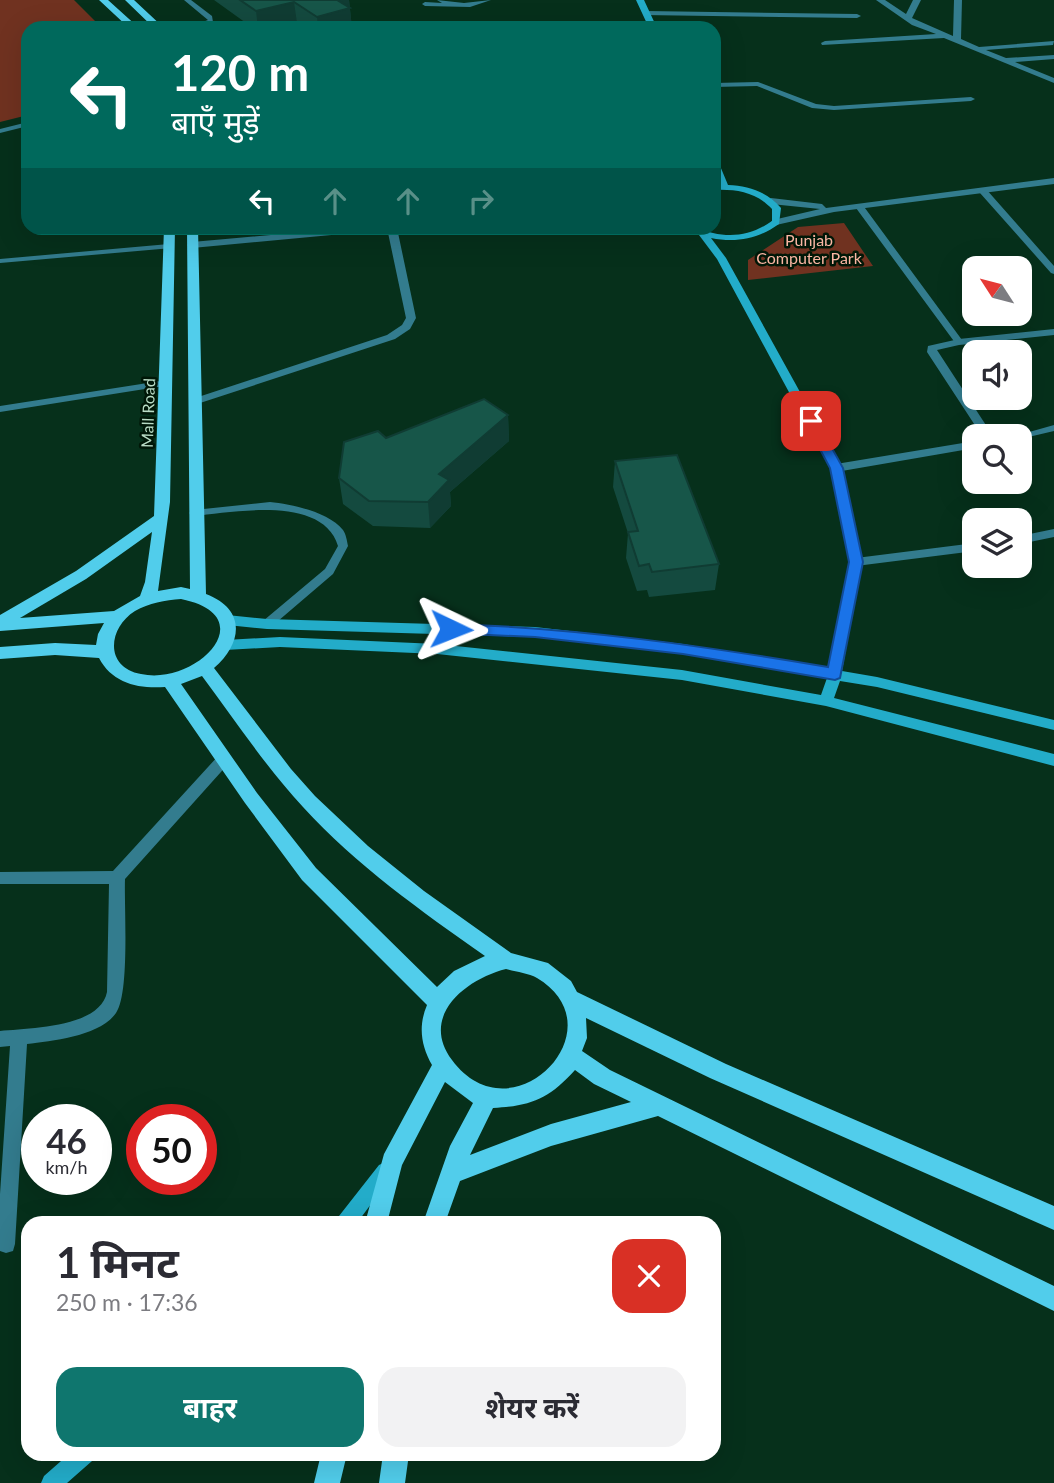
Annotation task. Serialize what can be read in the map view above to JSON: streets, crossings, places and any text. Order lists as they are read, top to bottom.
{
  "streets": {
    "main road": ["Mall Road"]
  },
  "parks": ["Punjab Computer Park"],
  "north": "top left",
  "page": {
    "turn": ["120 m", "बाएँ मुड़ें"],
    "speed": "46 km/h",
    "limit": "50",
    "heading": ["1 मिनट", "250 m · 17:36"],
    "buttons": ["बाहर", "शेयर करें"]
  }
}
